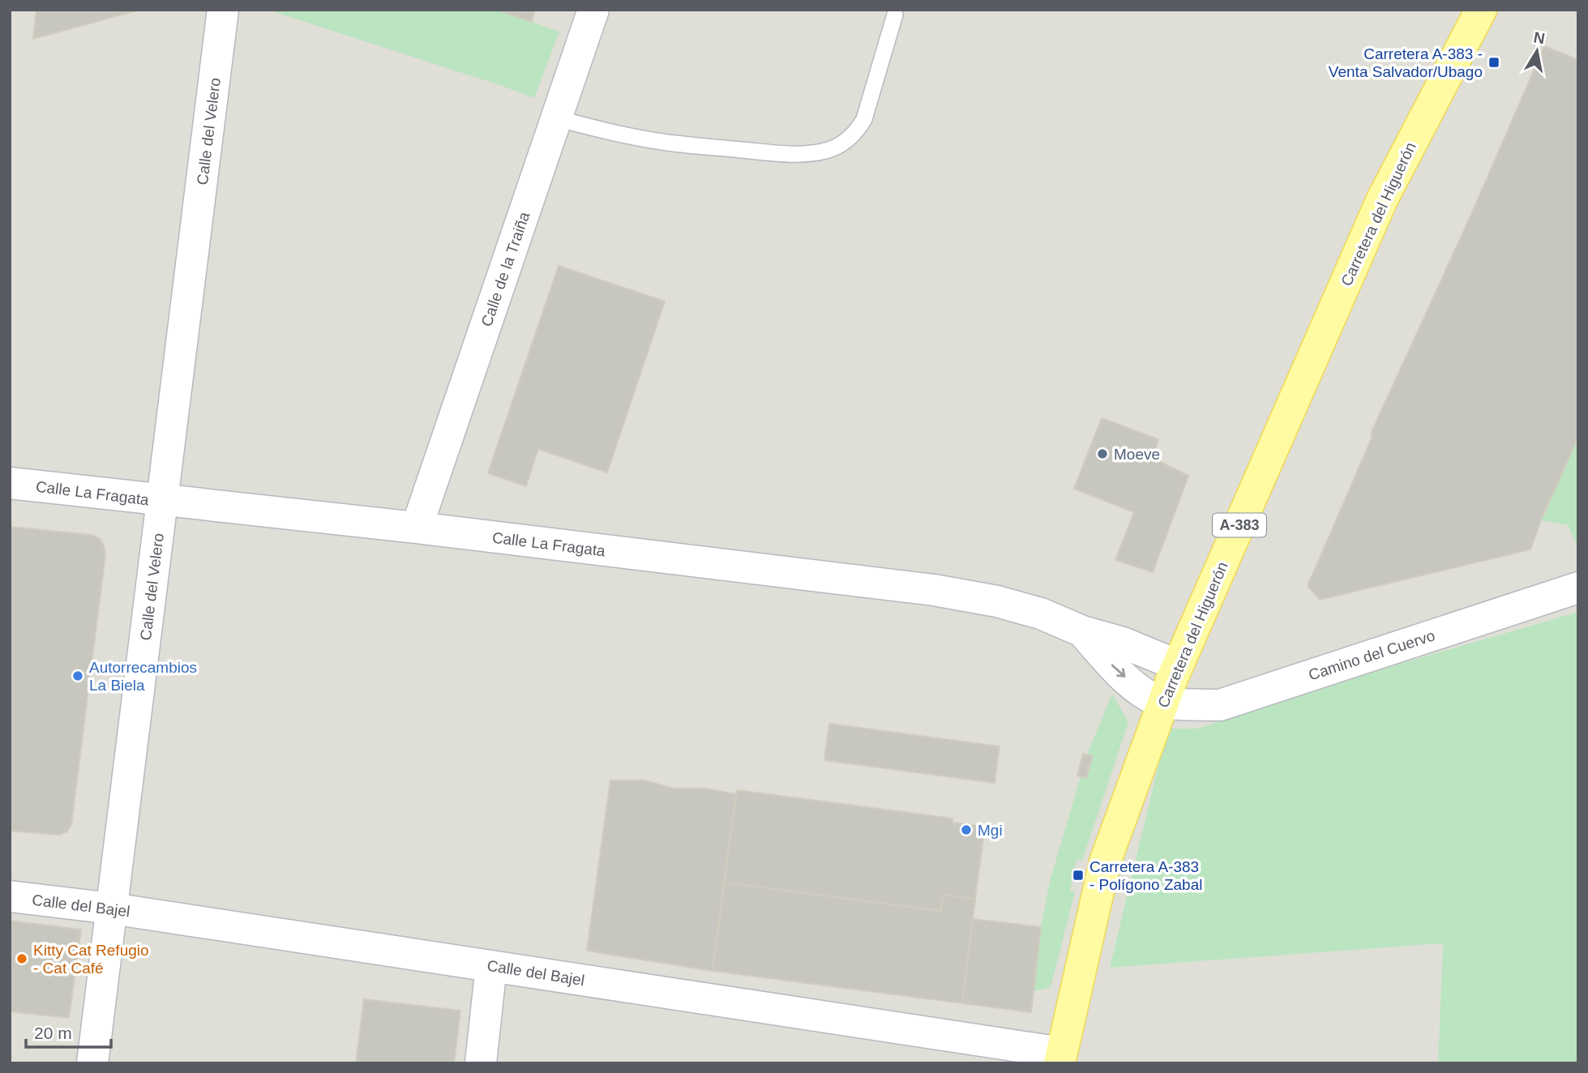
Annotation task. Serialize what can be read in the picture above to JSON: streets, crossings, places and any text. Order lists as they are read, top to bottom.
{
  "streets": {
    "main road": ["Carretera del Higuerón", "A-383"],
    "street": [
      "Calle del Velero",
      "Calle de la Traiña",
      "Calle La Fragata",
      "Camino del Cuervo",
      "Calle del Bajel"
    ]
  },
  "crossings": [
    ["Calle del Velero", "Calle La Fragata"],
    ["Calle del Velero", "Calle del Bajel"],
    ["Carretera del Higuerón", "Calle La Fragata"],
    ["Carretera del Higuerón", "Camino del Cuervo"],
    ["Carretera del Higuerón", "Calle del Bajel"],
    ["Calle de la Traiña", "Calle La Fragata"],
    ["Calle La Fragata", "Camino del Cuervo"]
  ],
  "places": {
    "transit": ["Carretera A-383 - Venta Salvador/Ubago", "Carretera A-383 - Polígono Zabal"],
    "other": [
      "Moeve",
      "Autorrecambios La Biela",
      "Mgi",
      "Kitty Cat Refugio - Cat Café"
    ]
  },
  "scale_bar": "20 m",
  "north": "top"
}
